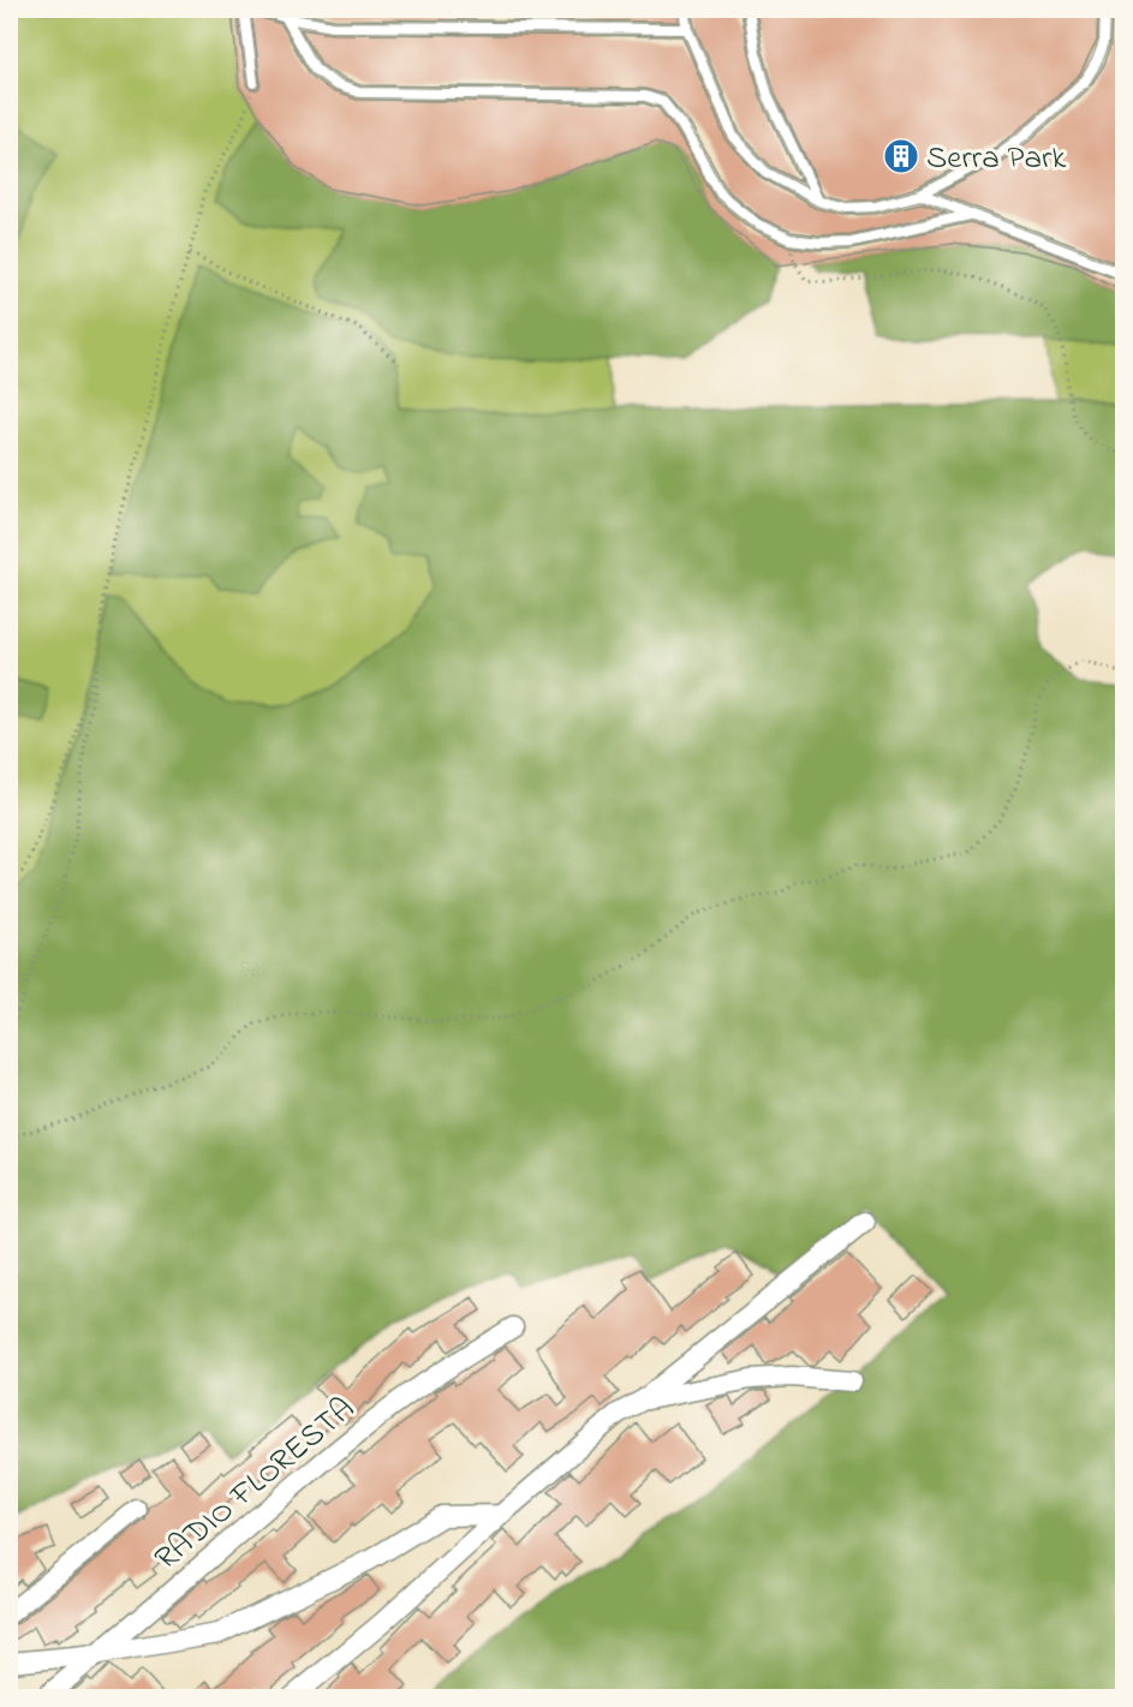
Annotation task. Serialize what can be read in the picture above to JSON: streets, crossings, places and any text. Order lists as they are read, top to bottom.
{
  "streets": {
    "street": ["RADIO FLORESTA"]
  },
  "places": {
    "building": ["Serra Park"]
  }
}
